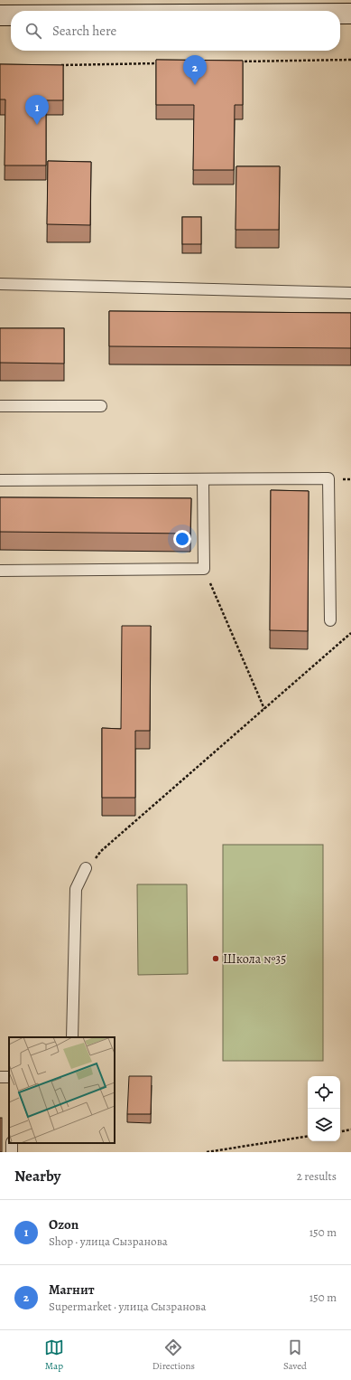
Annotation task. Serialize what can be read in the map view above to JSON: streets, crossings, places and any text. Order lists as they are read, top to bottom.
{
  "places": ["Школа №35"],
  "page": {
    "search": "Search here",
    "pins": ["2", "1"],
    "heading": ["Nearby", "2 results"],
    "list": [
      {
        "mark": "1",
        "name": "Ozon",
        "note": "Shop · улица Сызранова",
        "value": "150 m"
      },
      {
        "mark": "2",
        "name": "Магнит",
        "note": "Supermarket · улица Сызранова",
        "value": "150 m"
      }
    ],
    "nav": ["Map", "Directions", "Saved"]
  }
}
